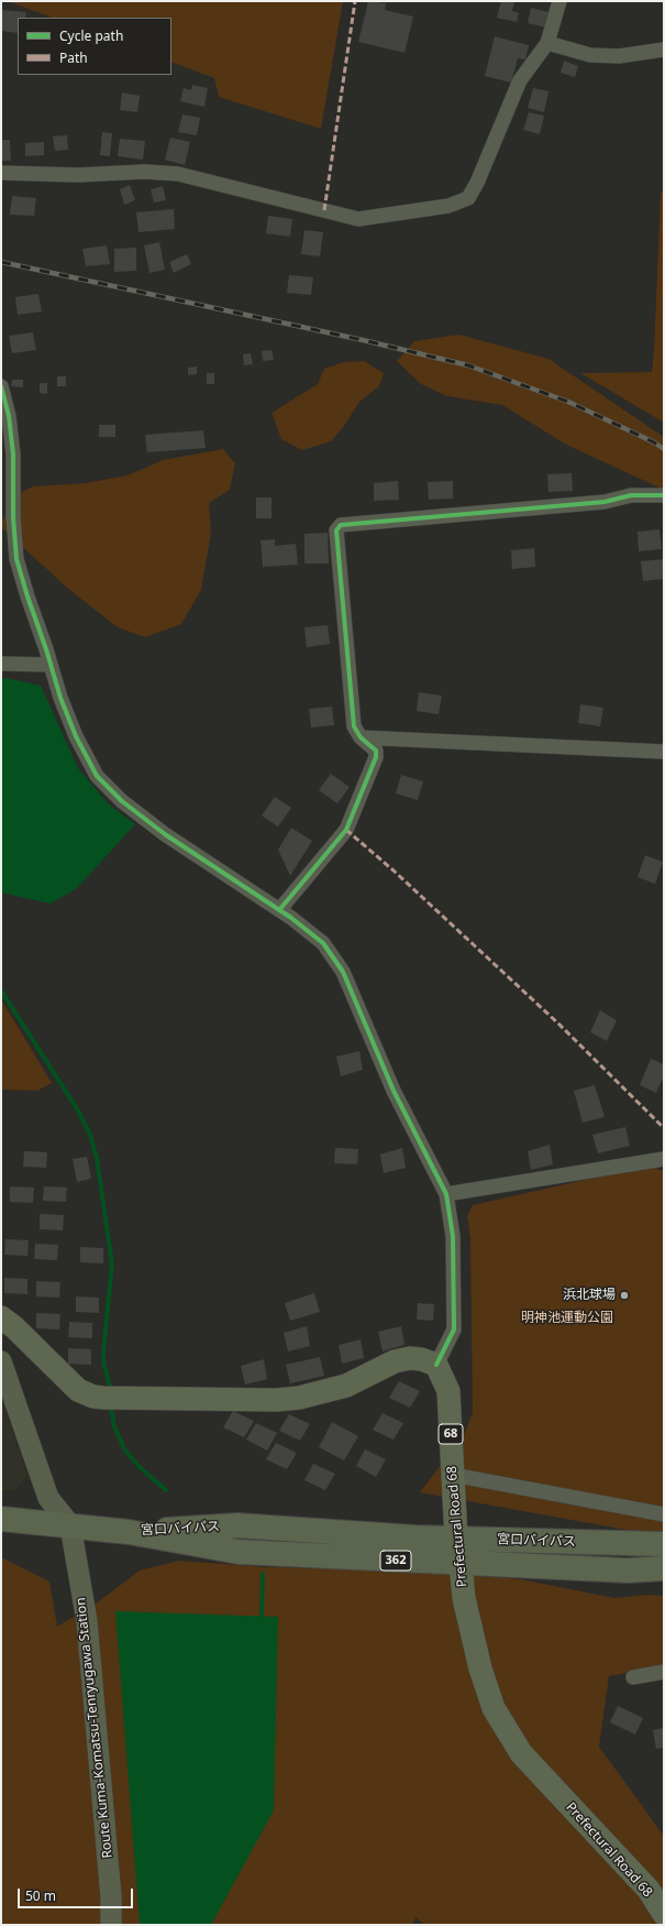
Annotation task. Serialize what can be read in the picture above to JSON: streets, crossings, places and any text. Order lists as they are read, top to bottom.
{
  "streets": {
    "highway": ["宮口バイパス", "362"],
    "main road": ["68", "Prefectural Road 68", "Route Kuma-Komatsu-Tenryugawa Station"]
  },
  "crossings": [
    ["Prefectural Road 68", "宮口バイパス"],
    ["宮口バイパス", "362"],
    ["362", "Route Kuma-Komatsu-Tenryugawa Station"]
  ],
  "parks": ["明神池運動公園"],
  "places": ["浜北球場"],
  "legend": ["Cycle path", "Path"],
  "scale_bar": "50 m"
}
